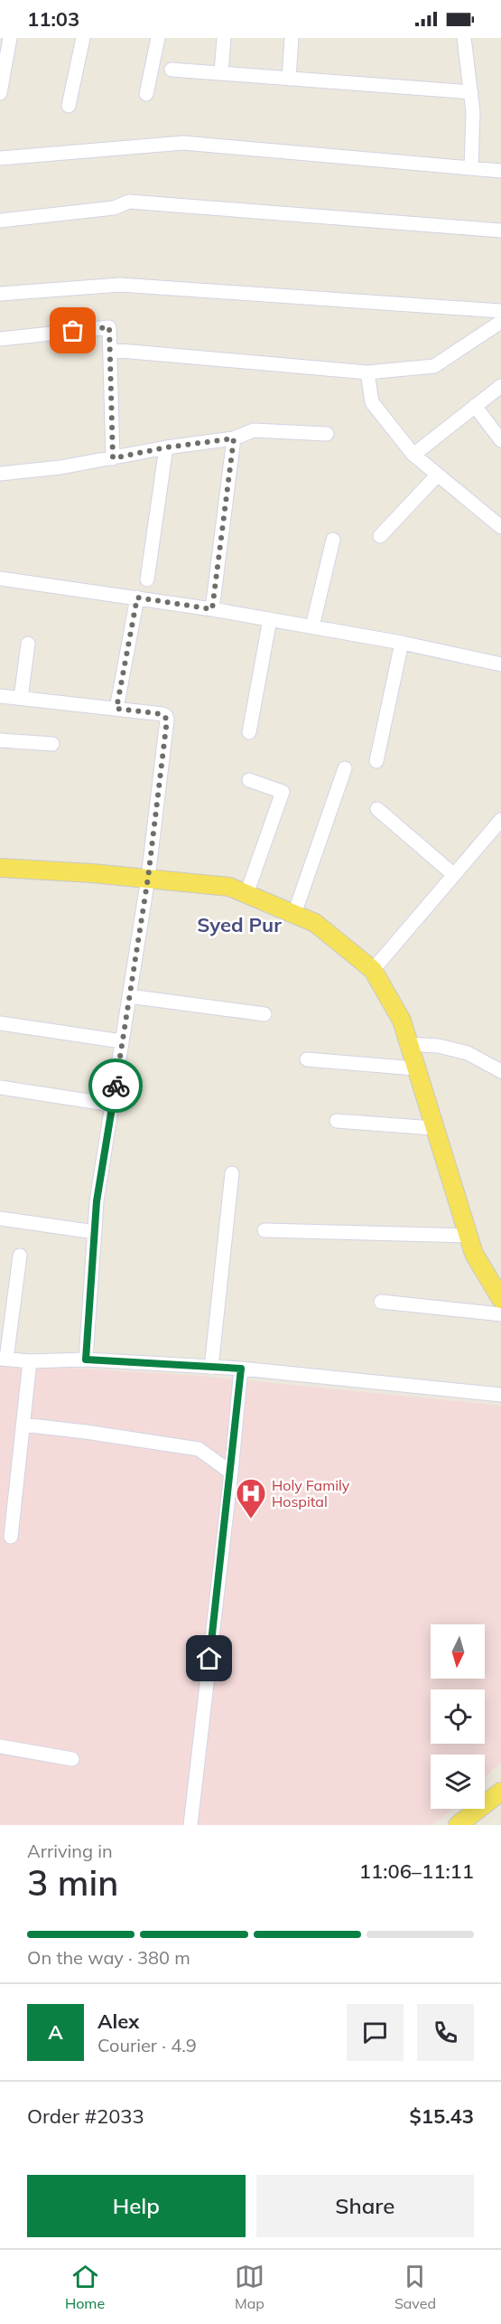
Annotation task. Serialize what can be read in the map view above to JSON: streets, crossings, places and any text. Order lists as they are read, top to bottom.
{
  "districts": ["Syed Pur"],
  "places": {
    "hospital": ["Holy Family Hospital"]
  },
  "north": "bottom",
  "page": {
    "status": "11:03",
    "heading": ["3 min", "Arriving in", "11:06–11:11"],
    "panel": [
      "Alex",
      "Courier · 4.9",
      "Order #2033",
      "$15.43"
    ],
    "bar": "On the way · 380 m",
    "round": "A",
    "buttons": ["Help", "Share"],
    "tabs": ["Home", "Map", "Saved"]
  }
}
